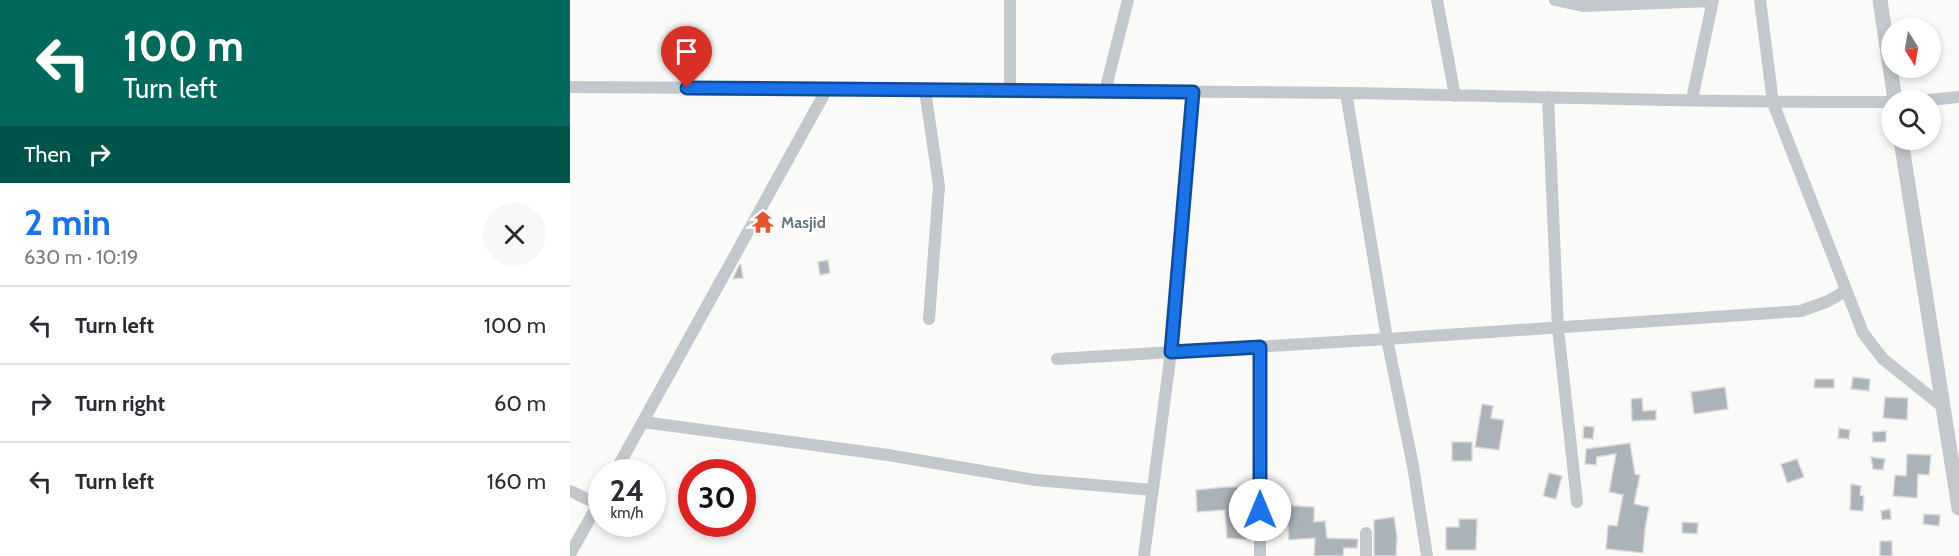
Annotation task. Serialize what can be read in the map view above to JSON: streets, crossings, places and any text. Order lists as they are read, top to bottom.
{
  "places": {
    "temple": ["Masjid"]
  },
  "north": "bottom",
  "page": {
    "turn": ["100 m", "Turn left"],
    "then": "Then",
    "heading": ["2 min", "630 m · 10:19"],
    "list": [
      {
        "name": "Turn left",
        "value": "100 m"
      },
      {
        "name": "Turn right",
        "value": "60 m"
      },
      {
        "name": "Turn left",
        "value": "160 m"
      }
    ],
    "speed": "24 km/h",
    "limit": "30"
  }
}
